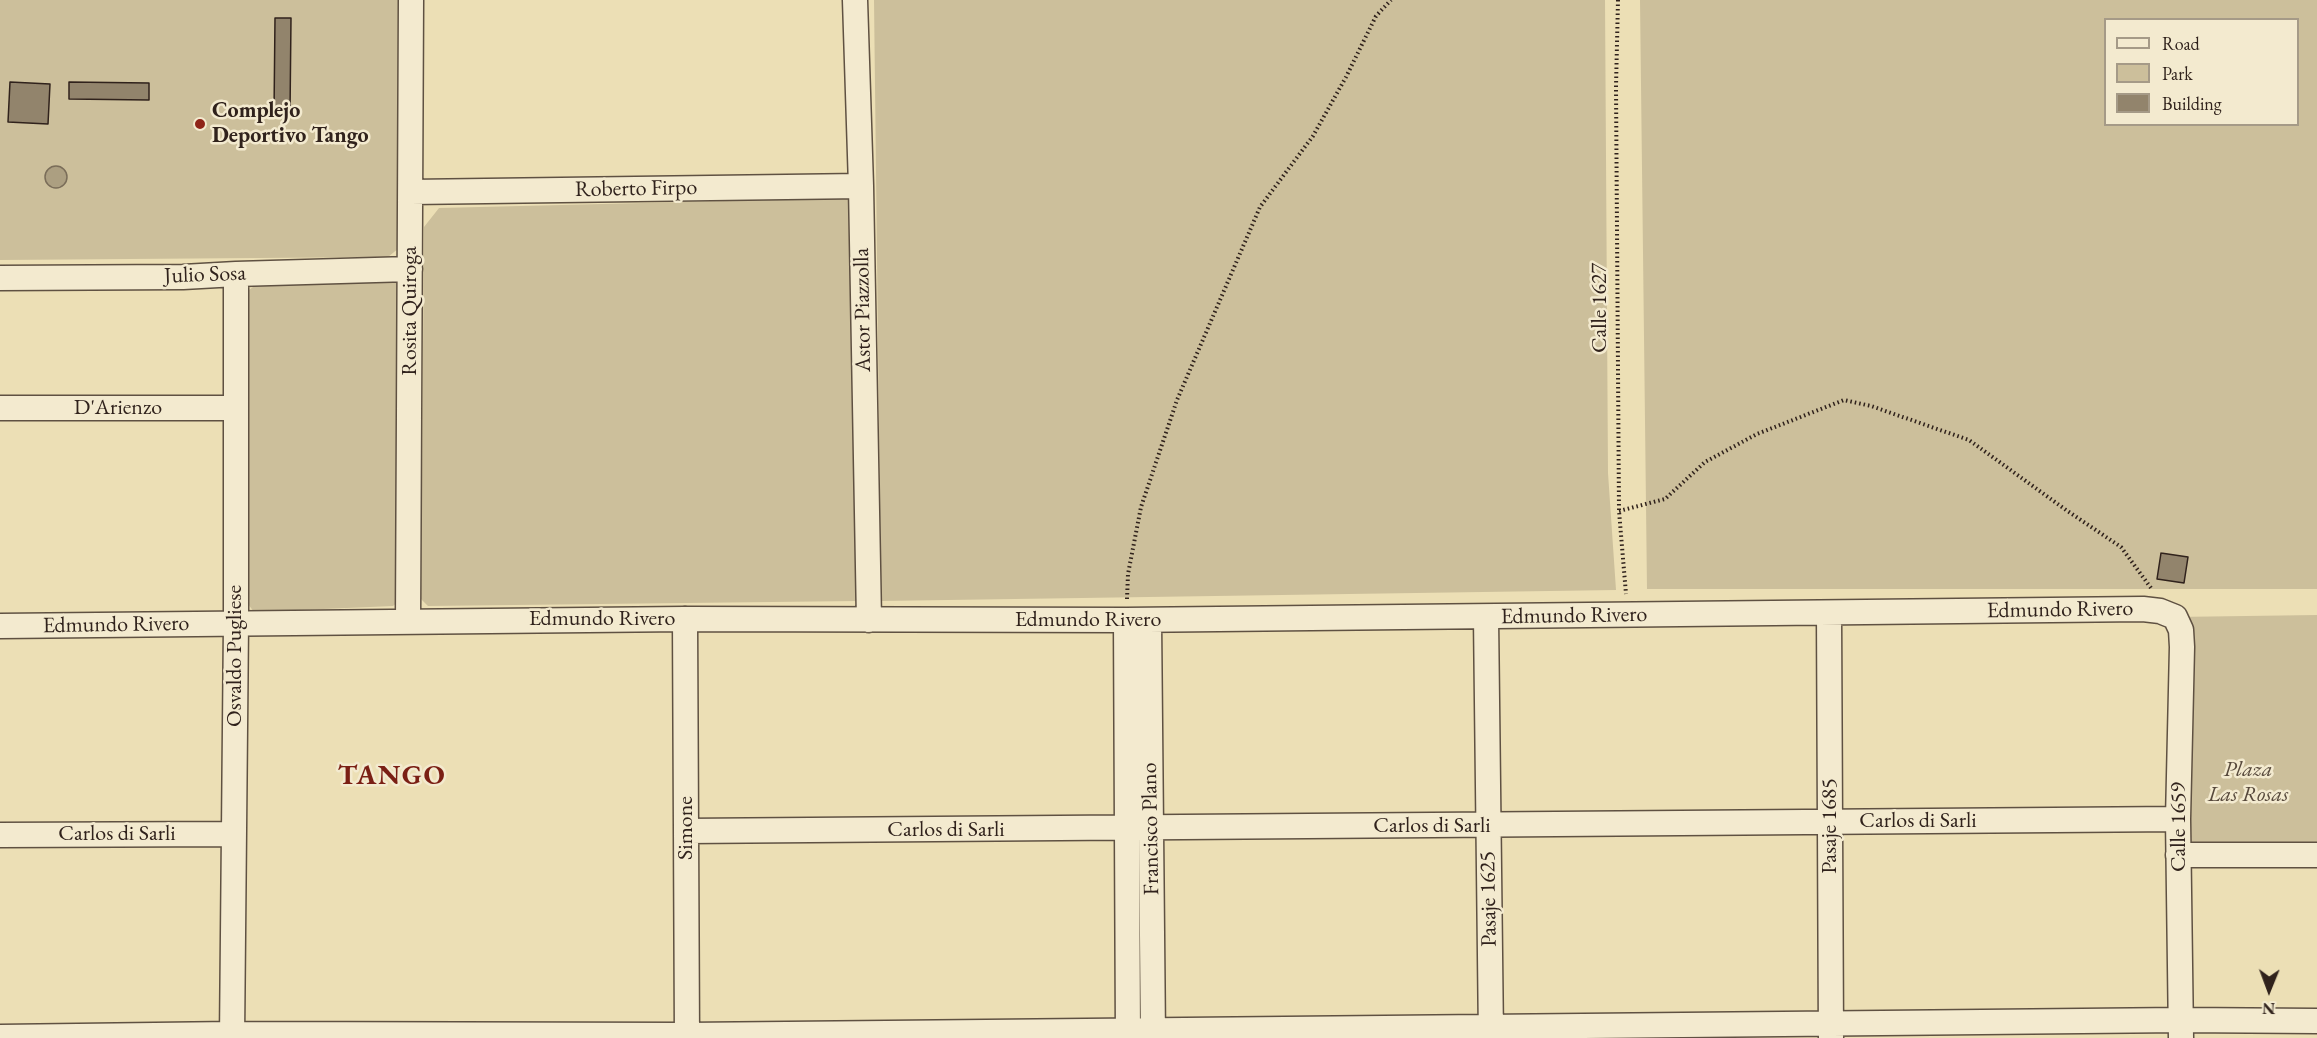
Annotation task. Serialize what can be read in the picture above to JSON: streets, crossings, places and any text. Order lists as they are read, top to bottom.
{
  "streets": {
    "street": [
      "Roberto Firpo",
      "Julio Sosa",
      "Astor Piazzolla",
      "Rosita Quiroga",
      "D'Arienzo",
      "Edmundo Rivero",
      "Osvaldo Pugliese",
      "Carlos di Sarli",
      "Pasaje 1685",
      "Calle 1659",
      "Simone",
      "Francisco Plano",
      "Pasaje 1625"
    ],
    "path": ["Calle 1627"]
  },
  "crossings": [
    ["Roberto Firpo", "Astor Piazzolla"],
    ["Roberto Firpo", "Rosita Quiroga"],
    ["Julio Sosa", "Rosita Quiroga"],
    ["Julio Sosa", "Osvaldo Pugliese"],
    ["Calle 1627", "Edmundo Rivero"],
    ["Astor Piazzolla", "Edmundo Rivero"],
    ["Rosita Quiroga", "Edmundo Rivero"],
    ["D'Arienzo", "Osvaldo Pugliese"],
    ["Edmundo Rivero", "Osvaldo Pugliese"],
    ["Edmundo Rivero", "Pasaje 1685"],
    ["Edmundo Rivero", "Calle 1659"],
    ["Edmundo Rivero", "Simone"],
    ["Edmundo Rivero", "Francisco Plano"],
    ["Edmundo Rivero", "Pasaje 1625"],
    ["Osvaldo Pugliese", "Carlos di Sarli"],
    ["Carlos di Sarli", "Pasaje 1685"],
    ["Carlos di Sarli", "Calle 1659"],
    ["Carlos di Sarli", "Simone"],
    ["Carlos di Sarli", "Francisco Plano"],
    ["Carlos di Sarli", "Pasaje 1625"]
  ],
  "districts": ["TANGO"],
  "parks": ["Plaza Las Rosas"],
  "places": ["Complejo Deportivo Tango"],
  "legend": ["Road", "Park", "Building"],
  "north": "bottom"
}
